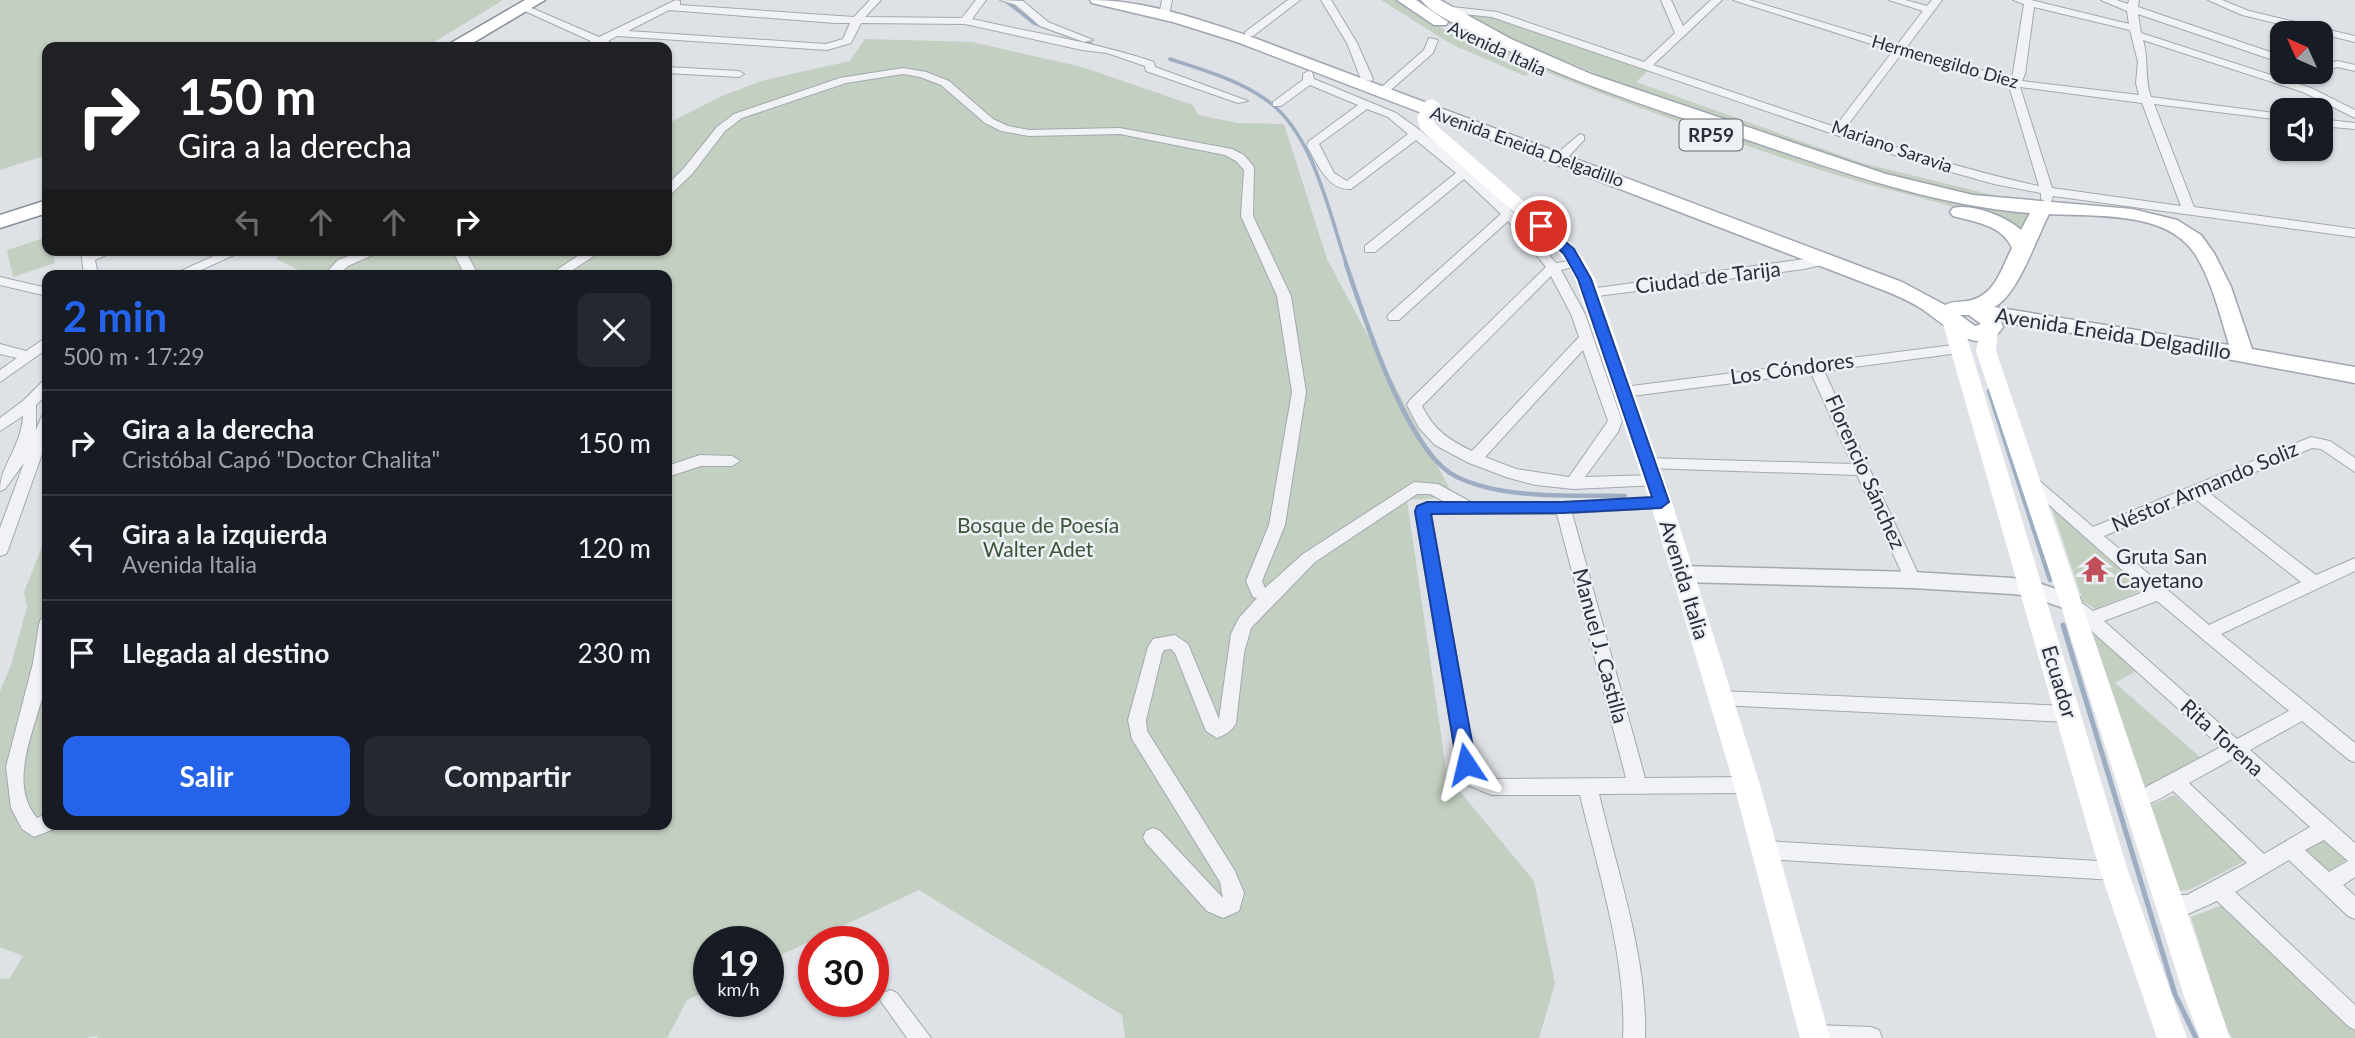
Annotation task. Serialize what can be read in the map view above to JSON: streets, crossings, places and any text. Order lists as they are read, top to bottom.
{
  "streets": {
    "main road": [
      "Avenida Italia",
      "RP59",
      "Avenida Eneida Delgadillo",
      "Ecuador"
    ],
    "street": [
      "Hermenegildo Diez",
      "Mariano Saravia",
      "Ciudad de Tarija",
      "Los Cóndores",
      "Florencio Sánchez",
      "Néstor Armando Soliz",
      "Manuel J. Castilla",
      "Rita Torena"
    ]
  },
  "crossings": [
    ["Avenida Italia", "RP59"],
    ["Avenida Italia", "Avenida Eneida Delgadillo"],
    ["Avenida Italia", "Mariano Saravia"],
    ["Avenida Italia", "Ciudad de Tarija"],
    ["Avenida Italia", "Los Cóndores"],
    ["RP59", "Avenida Eneida Delgadillo"],
    ["RP59", "Mariano Saravia"],
    ["Avenida Eneida Delgadillo", "Ciudad de Tarija"],
    ["Avenida Eneida Delgadillo", "Ecuador"],
    ["Los Cóndores", "Florencio Sánchez"],
    ["Los Cóndores", "Ecuador"],
    ["Ecuador", "Rita Torena"]
  ],
  "parks": ["Bosque de Poesía Walter Adet"],
  "places": {
    "temple": ["Gruta San Cayetano"]
  },
  "north": "top left",
  "page": {
    "turn": ["150 m", "Gira a la derecha"],
    "heading": ["2 min", "500 m · 17:29"],
    "list": [
      {
        "name": "Gira a la derecha",
        "note": "Cristóbal Capó \"Doctor Chalita\"",
        "value": "150 m"
      },
      {
        "name": "Gira a la izquierda",
        "note": "Avenida Italia",
        "value": "120 m"
      },
      {
        "name": "Llegada al destino",
        "value": "230 m"
      }
    ],
    "buttons": ["Salir", "Compartir"],
    "speed": "19 km/h",
    "limit": "30"
  }
}
